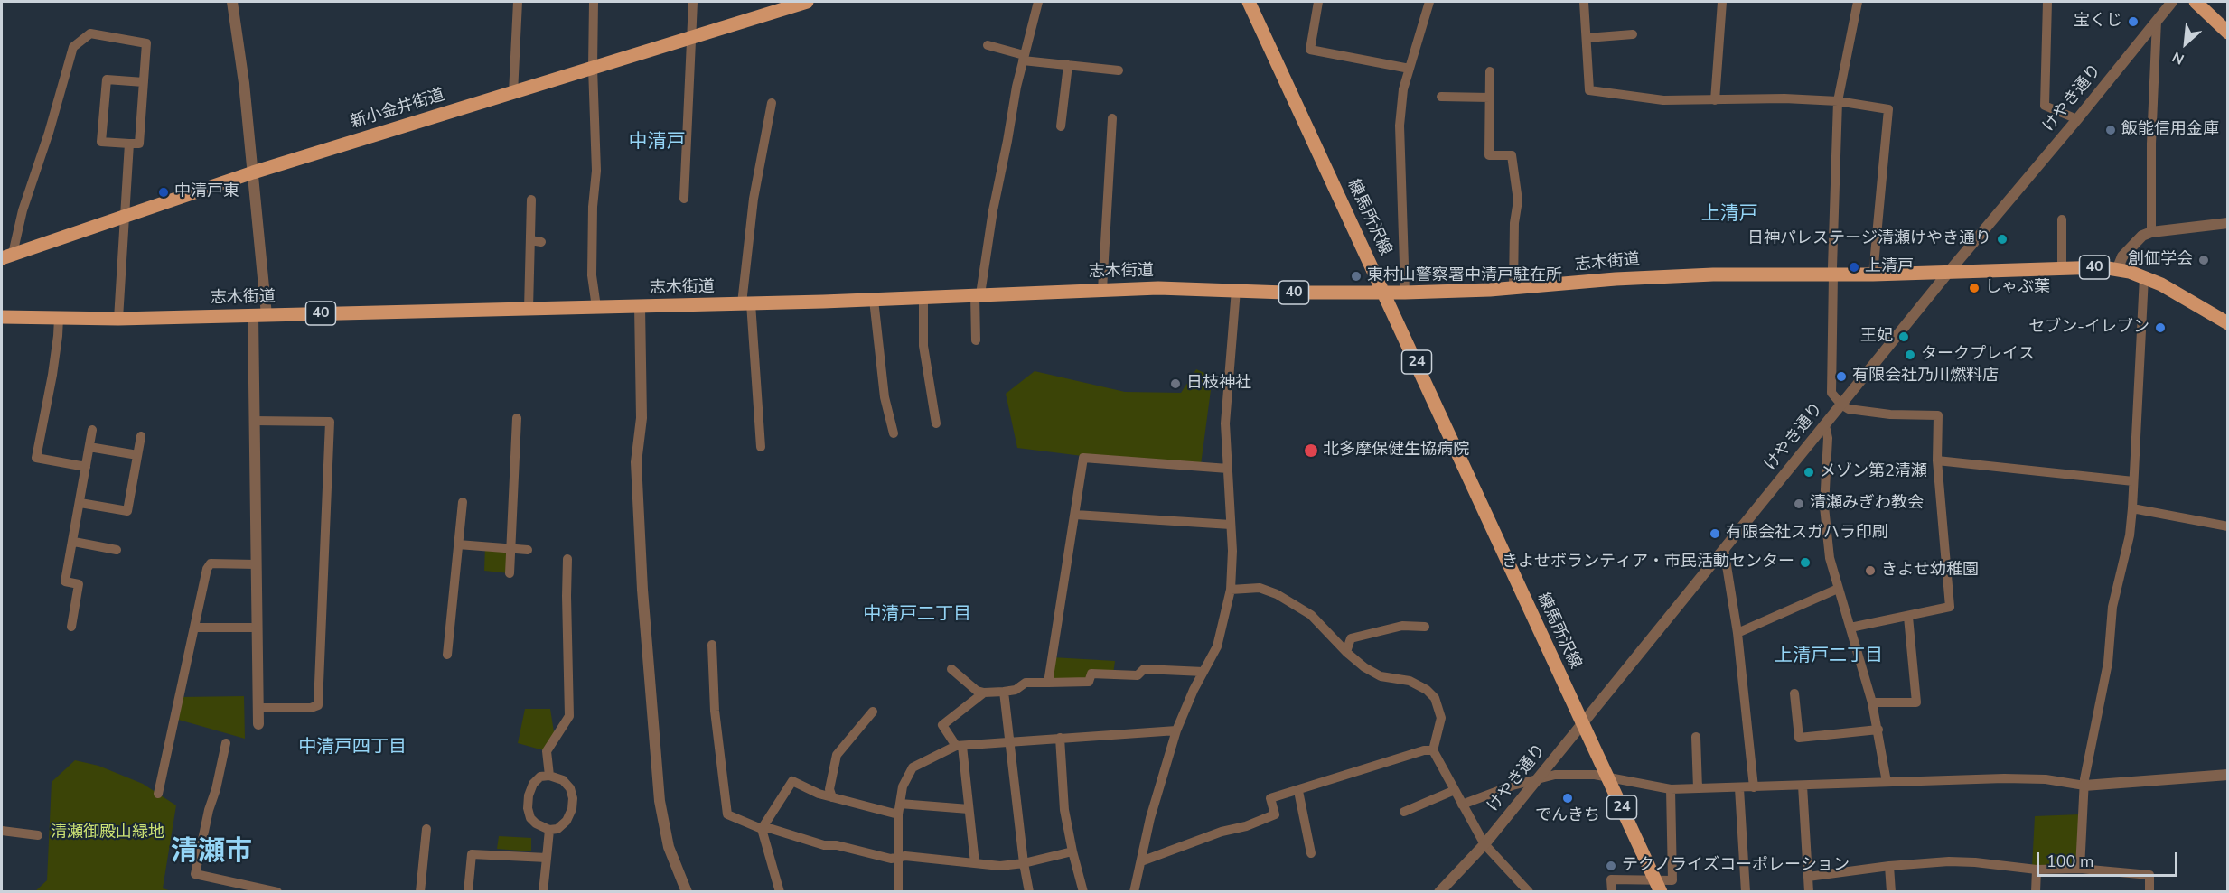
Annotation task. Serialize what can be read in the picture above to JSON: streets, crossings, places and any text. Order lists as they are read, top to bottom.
{
  "streets": {
    "main road": [
      "新小金井街道",
      "練馬所沢線",
      "志木街道",
      "40",
      "24"
    ],
    "street": ["けやき通り"]
  },
  "crossings": [
    ["けやき通り", "練馬所沢線"],
    ["けやき通り", "志木街道"],
    ["練馬所沢線", "志木街道"]
  ],
  "districts": [
    "中清戸",
    "上清戸",
    "中清戸二丁目",
    "上清戸二丁目",
    "中清戸四丁目",
    "清瀬市"
  ],
  "parks": ["清瀬御殿山緑地"],
  "places": [
    "宝くじ",
    "飯能信用金庫",
    "中清戸東",
    "日神パレステージ清瀬けやき通り",
    "創価学会",
    "上清戸",
    "東村山警察署中清戸駐在所",
    "しゃぶ葉",
    "セブン-イレブン",
    "王妃",
    "タークプレイス",
    "有限会社乃川燃料店",
    "日枝神社",
    "北多摩保健生協病院",
    "メゾン第2清瀬",
    "清瀬みぎわ教会",
    "有限会社スガハラ印刷",
    "きよせボランティア・市民活動センター",
    "きよせ幼稚園",
    "でんきち",
    "テクノライズコーポレーション"
  ],
  "scale_bar": "100 m",
  "north": "bottom left"
}
